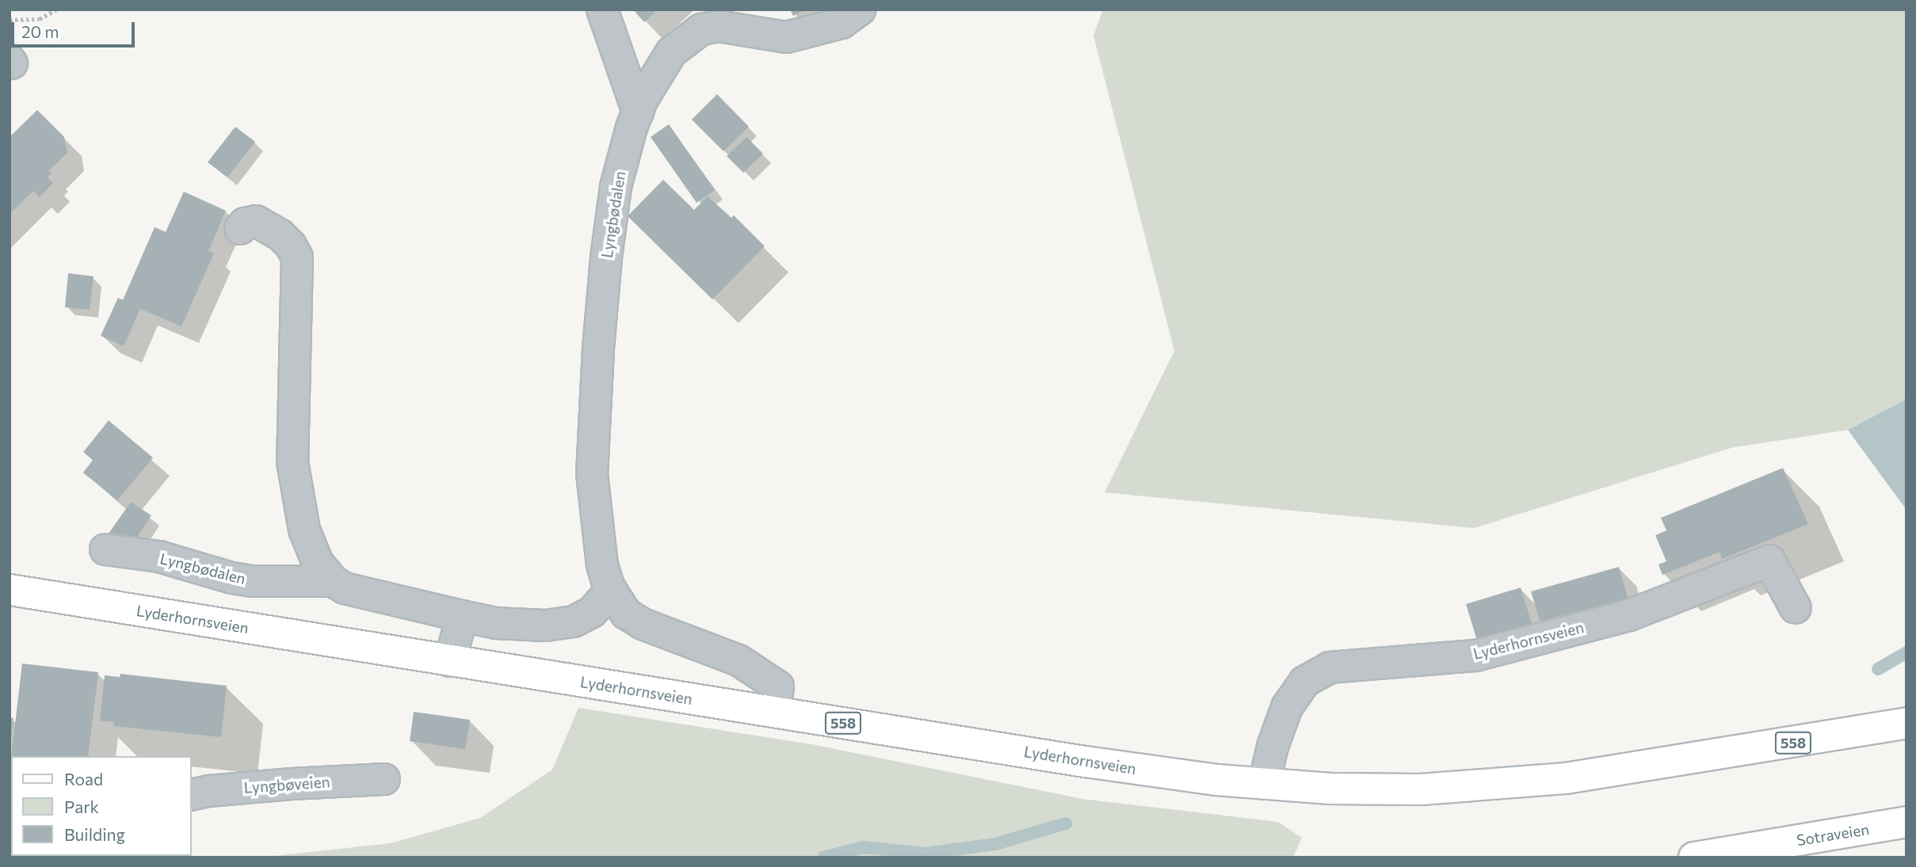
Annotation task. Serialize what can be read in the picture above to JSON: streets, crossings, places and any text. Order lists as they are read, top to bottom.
{
  "streets": {
    "main road": ["Lyderhornsveien", "558", "Sotraveien"],
    "street": ["Lyngbødalen", "Lyngbøveien"]
  },
  "crossings": [
    ["Lyngbødalen", "Lyderhornsveien"]
  ],
  "legend": ["Road", "Park", "Building"],
  "scale_bar": "20 m"
}
